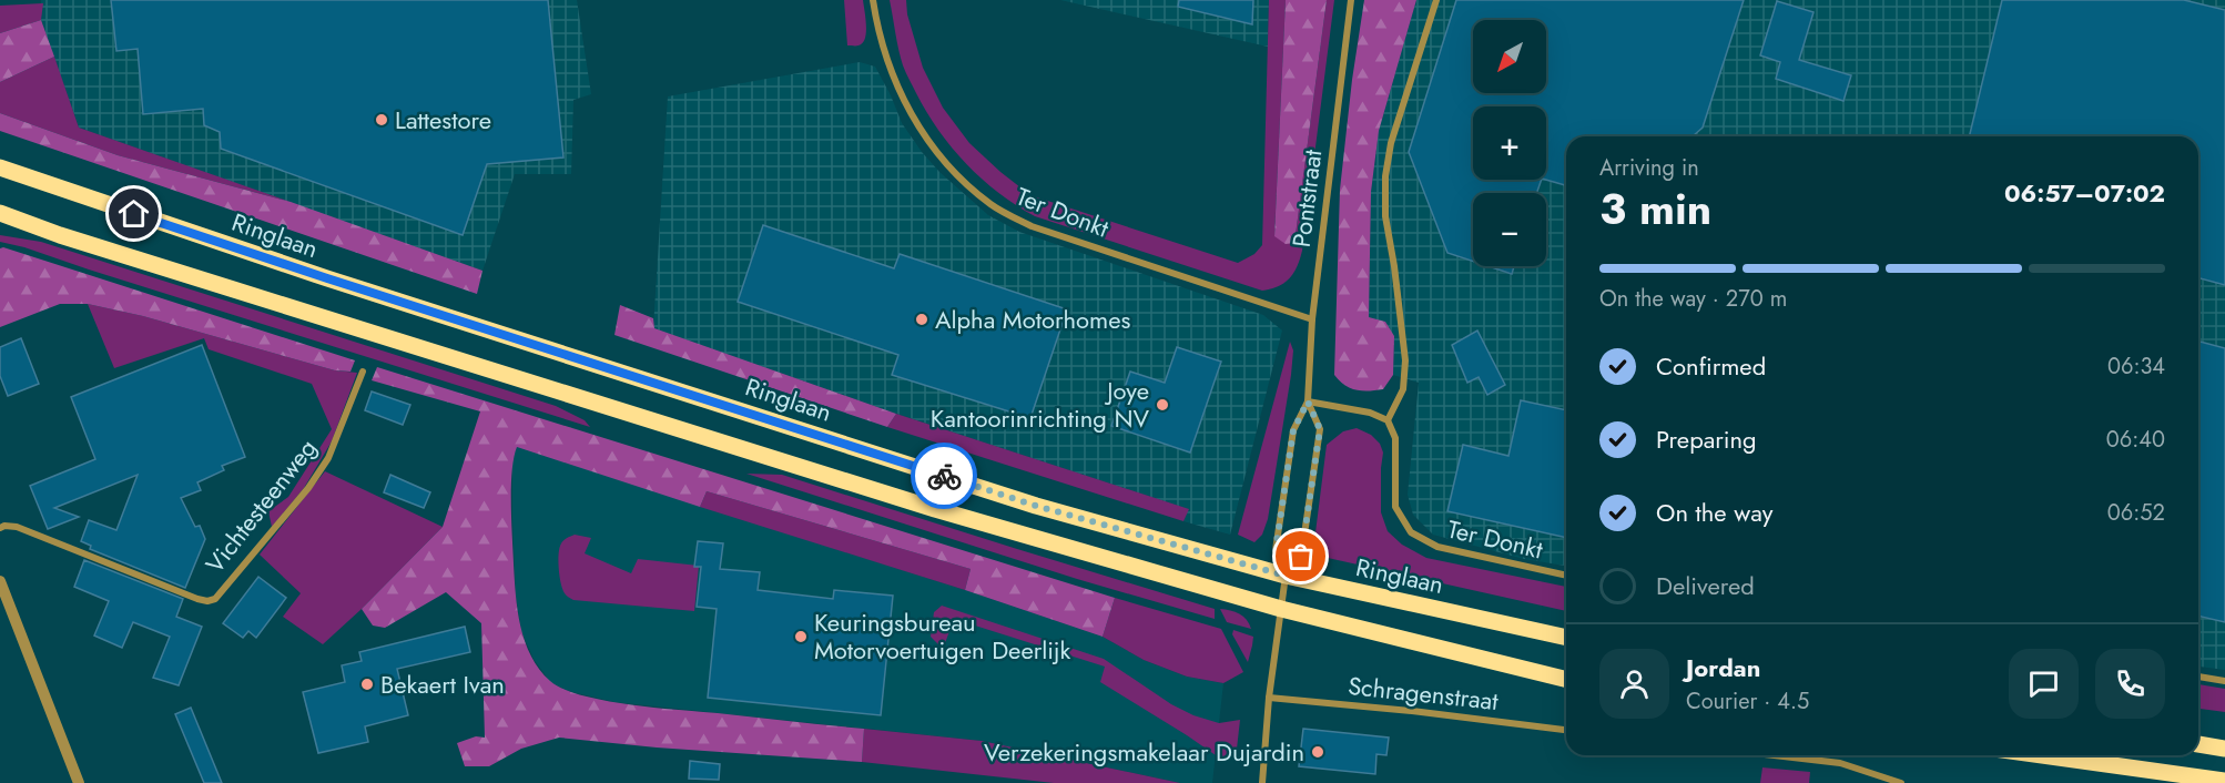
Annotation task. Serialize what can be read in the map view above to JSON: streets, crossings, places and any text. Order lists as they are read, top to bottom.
{
  "streets": {
    "main road": ["Ringlaan"],
    "street": [
      "Pontstraat",
      "Ter Donkt",
      "Vichtesteenweg",
      "Schragenstraat"
    ]
  },
  "crossings": [
    ["Pontstraat", "Ter Donkt"],
    ["Pontstraat", "Ringlaan"],
    ["Pontstraat", "Schragenstraat"]
  ],
  "places": [
    "Lattestore",
    "Alpha Motorhomes",
    "Joye Kantoorinrichting NV",
    "Keuringsbureau Motorvoertuigen Deerlijk",
    "Bekaert Ivan",
    "Verzekeringsmakelaar Dujardin"
  ],
  "north": "bottom left",
  "page": {
    "map_buttons": ["+", "−"],
    "heading": ["3 min", "Arriving in", "06:57–07:02"],
    "panel": ["Jordan", "Courier · 4.5"],
    "bar": "On the way · 270 m",
    "list": [
      ["Confirmed", "06:34"],
      ["Preparing", "06:40"],
      ["On the way", "06:52"],
      "Delivered"
    ]
  }
}
